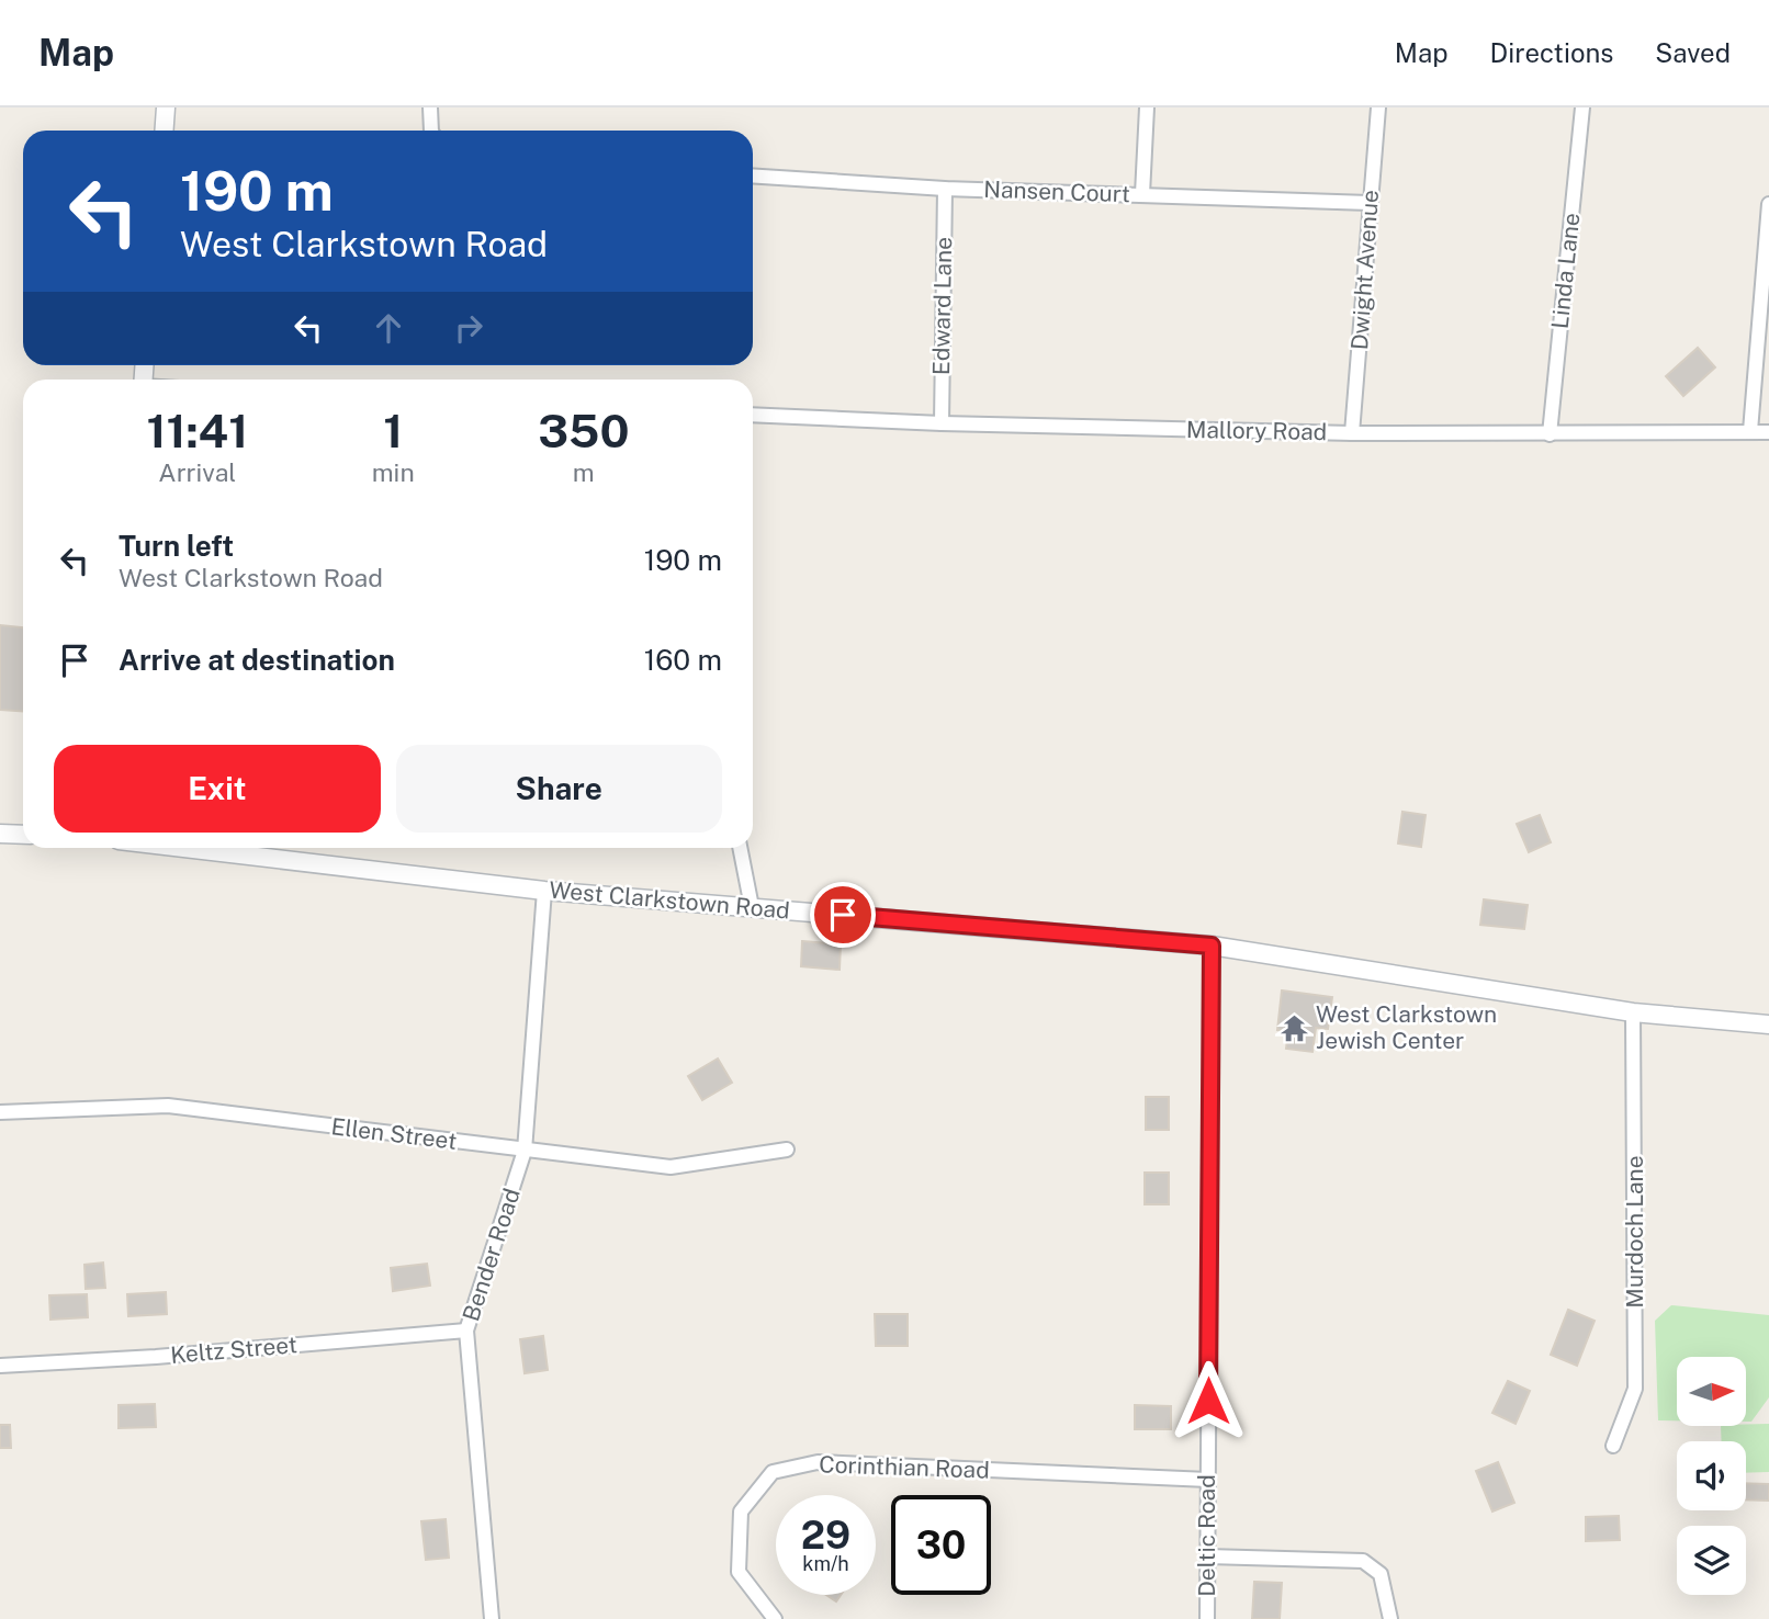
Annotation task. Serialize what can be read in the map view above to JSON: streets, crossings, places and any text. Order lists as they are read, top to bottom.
{
  "streets": {
    "street": [
      "Nansen Court",
      "Dwight Avenue",
      "Linda Lane",
      "Edward Lane",
      "Mallory Road",
      "West Clarkstown Road",
      "Ellen Street",
      "Murdoch Lane",
      "Bender Road",
      "Keltz Street",
      "Corinthian Road",
      "Deltic Road"
    ]
  },
  "crossings": [
    ["Nansen Court", "Dwight Avenue"],
    ["Nansen Court", "Edward Lane"],
    ["Dwight Avenue", "Mallory Road"],
    ["Linda Lane", "Mallory Road"],
    ["Edward Lane", "Mallory Road"],
    ["West Clarkstown Road", "Murdoch Lane"],
    ["West Clarkstown Road", "Bender Road"],
    ["West Clarkstown Road", "Deltic Road"],
    ["Ellen Street", "Bender Road"],
    ["Bender Road", "Keltz Street"],
    ["Corinthian Road", "Deltic Road"]
  ],
  "places": {
    "temple": ["West Clarkstown Jewish Center"]
  },
  "north": "right",
  "page": {
    "header": "Map",
    "nav": ["Map", "Directions", "Saved"],
    "turn": ["190 m", "West Clarkstown Road"],
    "eta": [
      "11:41",
      "Arrival",
      "1",
      "min",
      "350",
      "m"
    ],
    "list": [
      {
        "name": "Turn left",
        "note": "West Clarkstown Road",
        "value": "190 m"
      },
      {
        "name": "Arrive at destination",
        "value": "160 m"
      }
    ],
    "buttons": ["Exit", "Share"],
    "speed": "29 km/h",
    "limit": "30"
  }
}
